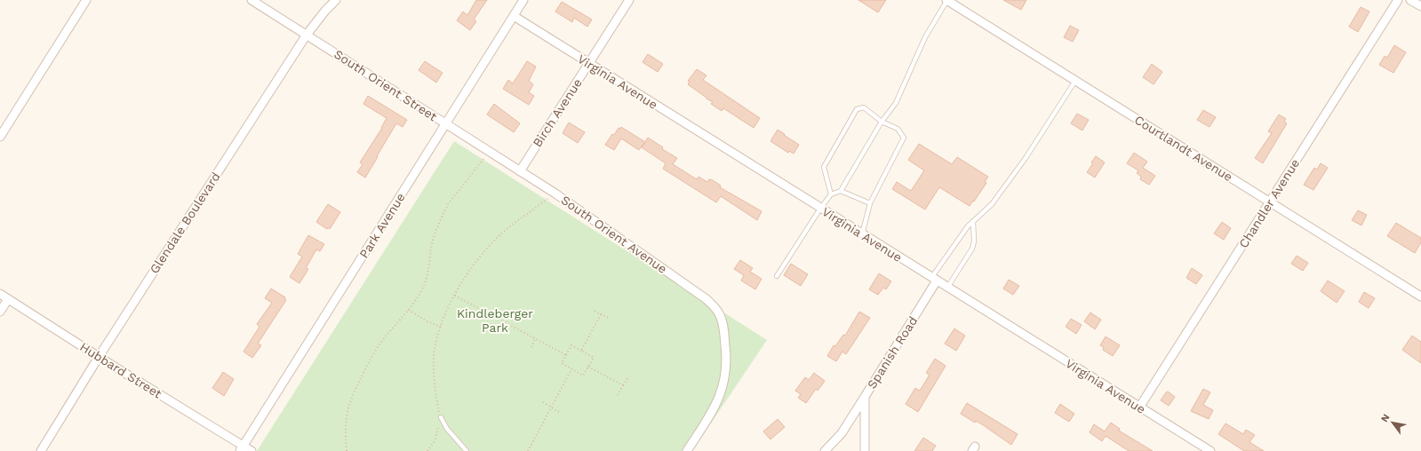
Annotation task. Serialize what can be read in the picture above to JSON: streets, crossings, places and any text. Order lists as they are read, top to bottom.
{
  "streets": {
    "street": [
      "Virginia Avenue",
      "South Orient Street",
      "Birch Avenue",
      "Courtlandt Avenue",
      "Chandler Avenue",
      "Glendale Boulevard",
      "Park Avenue",
      "South Orient Avenue",
      "Spanish Road",
      "Hubbard Street"
    ]
  },
  "crossings": [
    ["Virginia Avenue", "Birch Avenue"],
    ["Virginia Avenue", "Chandler Avenue"],
    ["Virginia Avenue", "Park Avenue"],
    ["Virginia Avenue", "Spanish Road"],
    ["South Orient Street", "Birch Avenue"],
    ["South Orient Street", "Glendale Boulevard"],
    ["South Orient Street", "Park Avenue"],
    ["South Orient Street", "South Orient Avenue"],
    ["Birch Avenue", "South Orient Avenue"],
    ["Courtlandt Avenue", "Chandler Avenue"],
    ["Glendale Boulevard", "Hubbard Street"],
    ["Park Avenue", "Hubbard Street"]
  ],
  "parks": ["Kindleberger Park"],
  "north": "top left"
}
